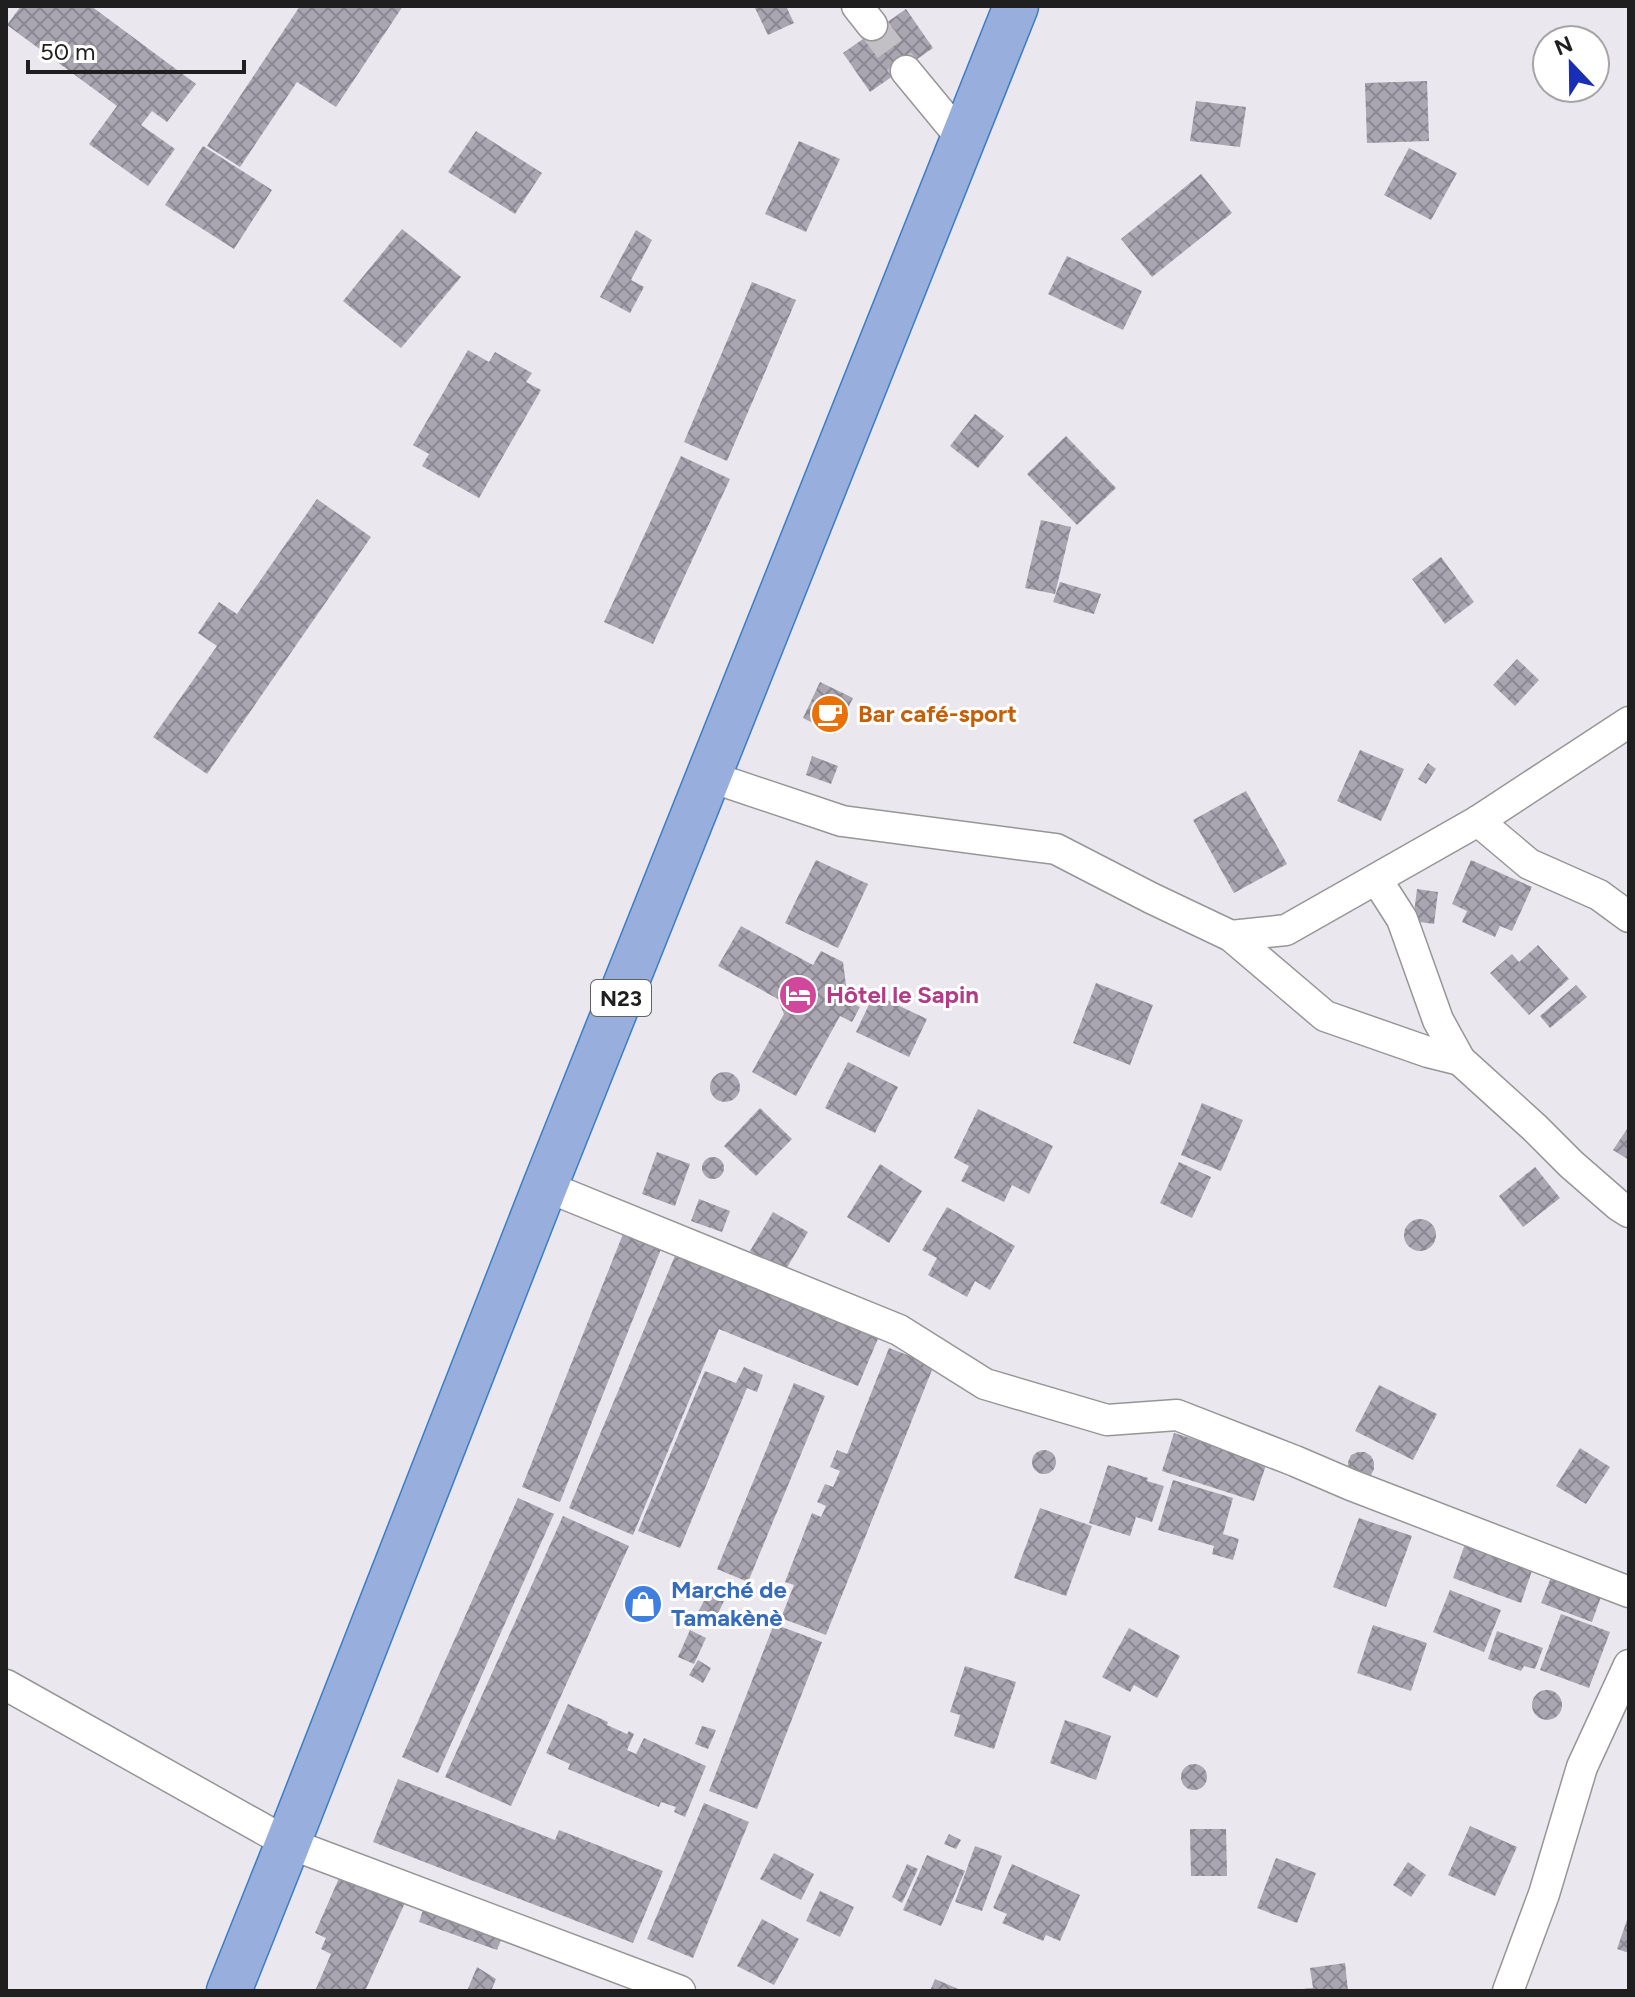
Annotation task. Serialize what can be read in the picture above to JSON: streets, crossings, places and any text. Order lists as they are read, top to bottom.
{
  "streets": {
    "highway": ["N23"]
  },
  "places": {
    "cafe": ["Bar café-sport"],
    "hotel": ["Hôtel le Sapin"],
    "shop": ["Marché de Tamakènè"]
  },
  "scale_bar": "50 m",
  "north": "top"
}
